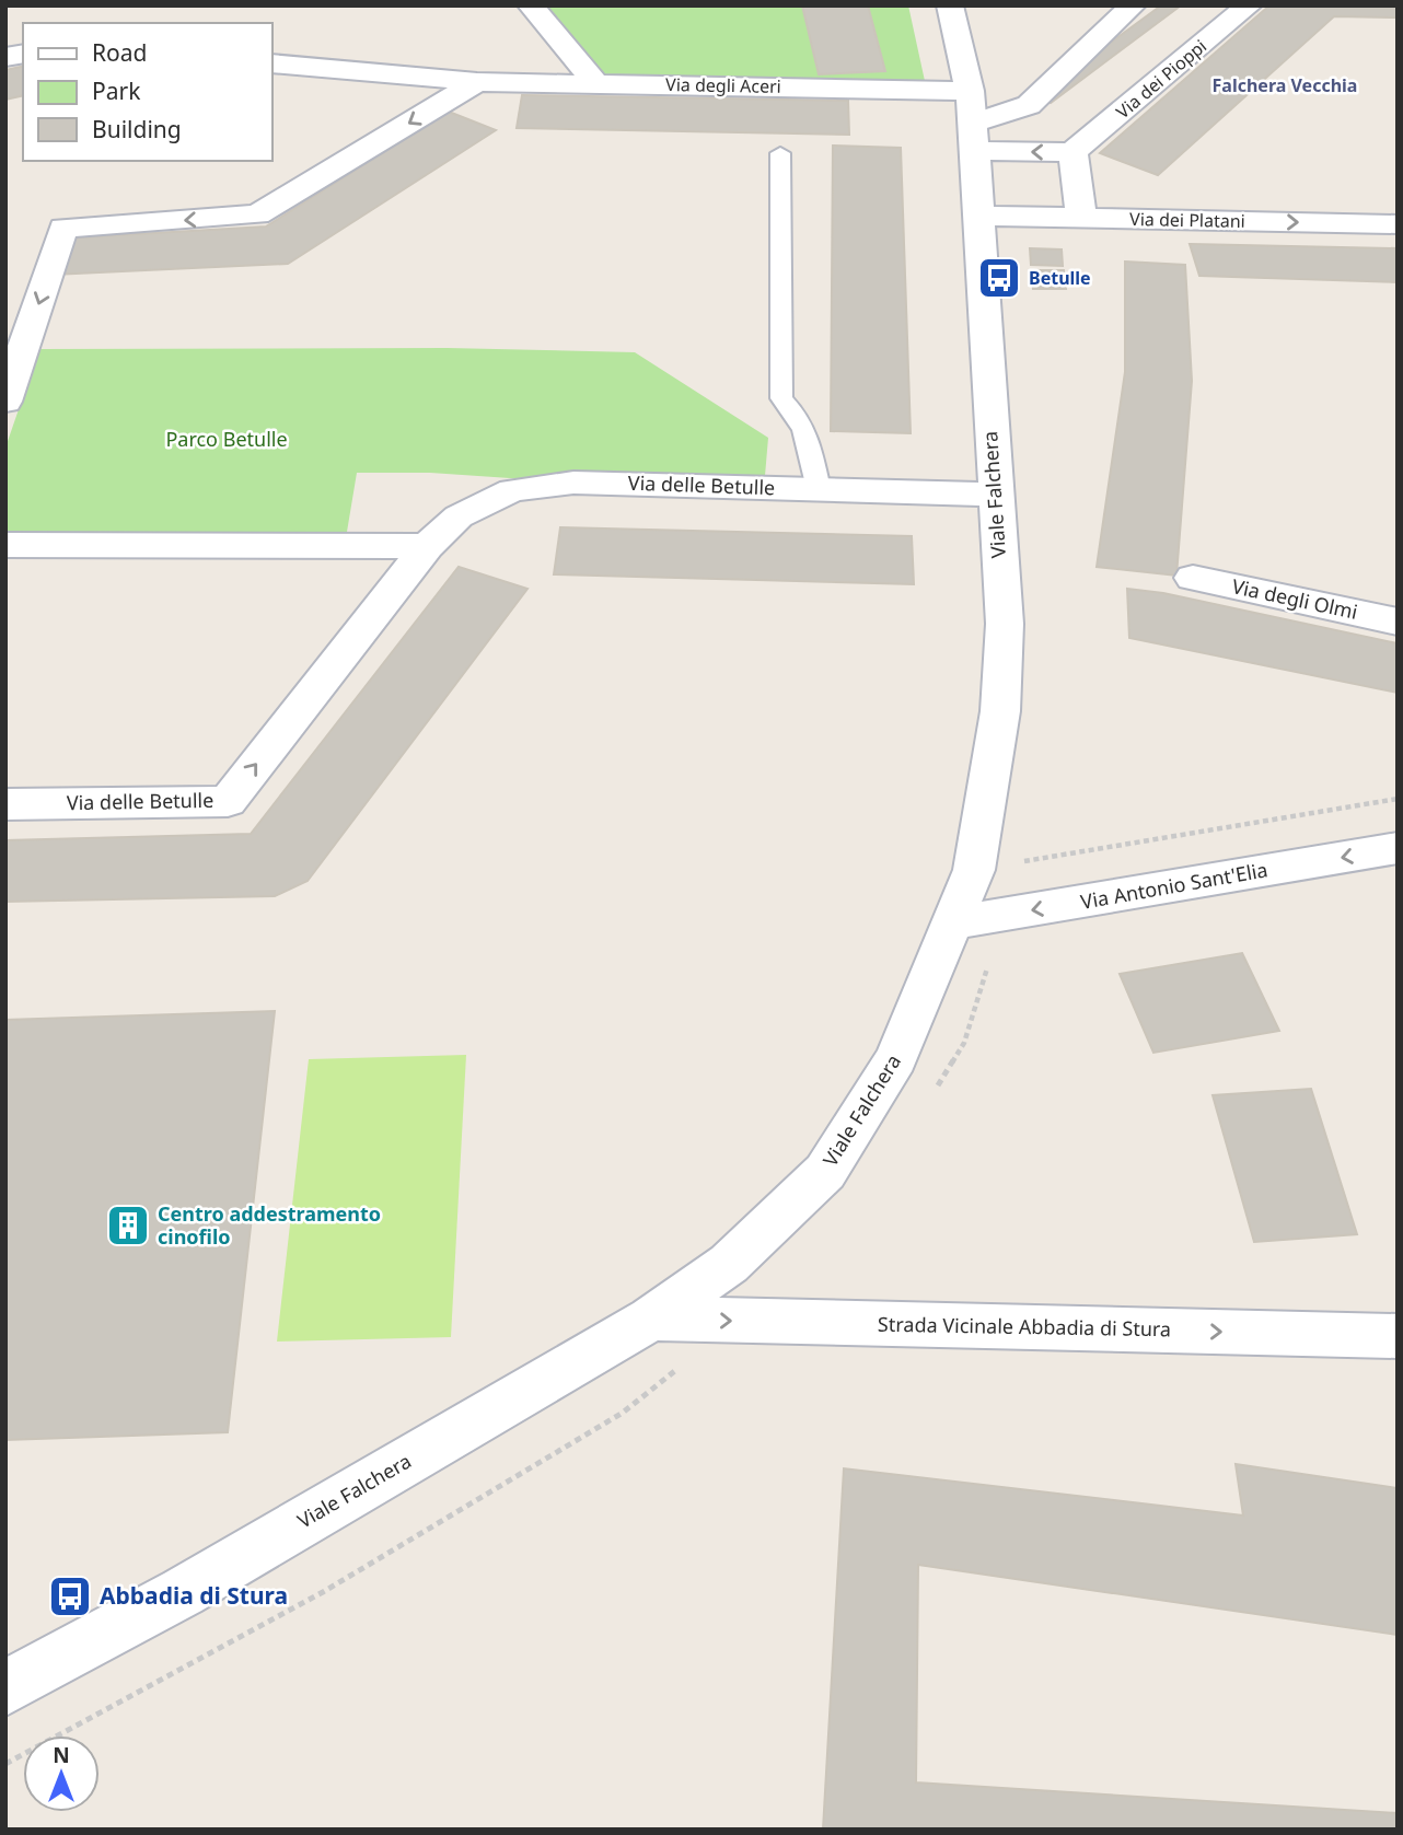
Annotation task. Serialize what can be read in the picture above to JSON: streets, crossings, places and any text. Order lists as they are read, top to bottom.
{
  "streets": {
    "street": [
      "Via dei Pioppi",
      "Via degli Aceri",
      "Via dei Platani",
      "Via delle Betulle",
      "Viale Falchera",
      "Via degli Olmi",
      "Via Antonio Sant'Elia",
      "Strada Vicinale Abbadia di Stura"
    ]
  },
  "crossings": [
    ["Via dei Pioppi", "Via degli Aceri"],
    ["Via degli Aceri", "Viale Falchera"],
    ["Via dei Platani", "Viale Falchera"],
    ["Via delle Betulle", "Viale Falchera"],
    ["Viale Falchera", "Via Antonio Sant'Elia"],
    ["Viale Falchera", "Strada Vicinale Abbadia di Stura"]
  ],
  "one_way": [
    "Via dei Platani",
    "Via delle Betulle",
    "Via Antonio Sant'Elia",
    "Strada Vicinale Abbadia di Stura"
  ],
  "districts": ["Falchera Vecchia"],
  "parks": ["Parco Betulle"],
  "places": {
    "bus stop": ["Betulle", "Abbadia di Stura"],
    "building": ["Centro addestramento cinofilo"]
  },
  "legend": ["Road", "Park", "Building"],
  "north": "top"
}
